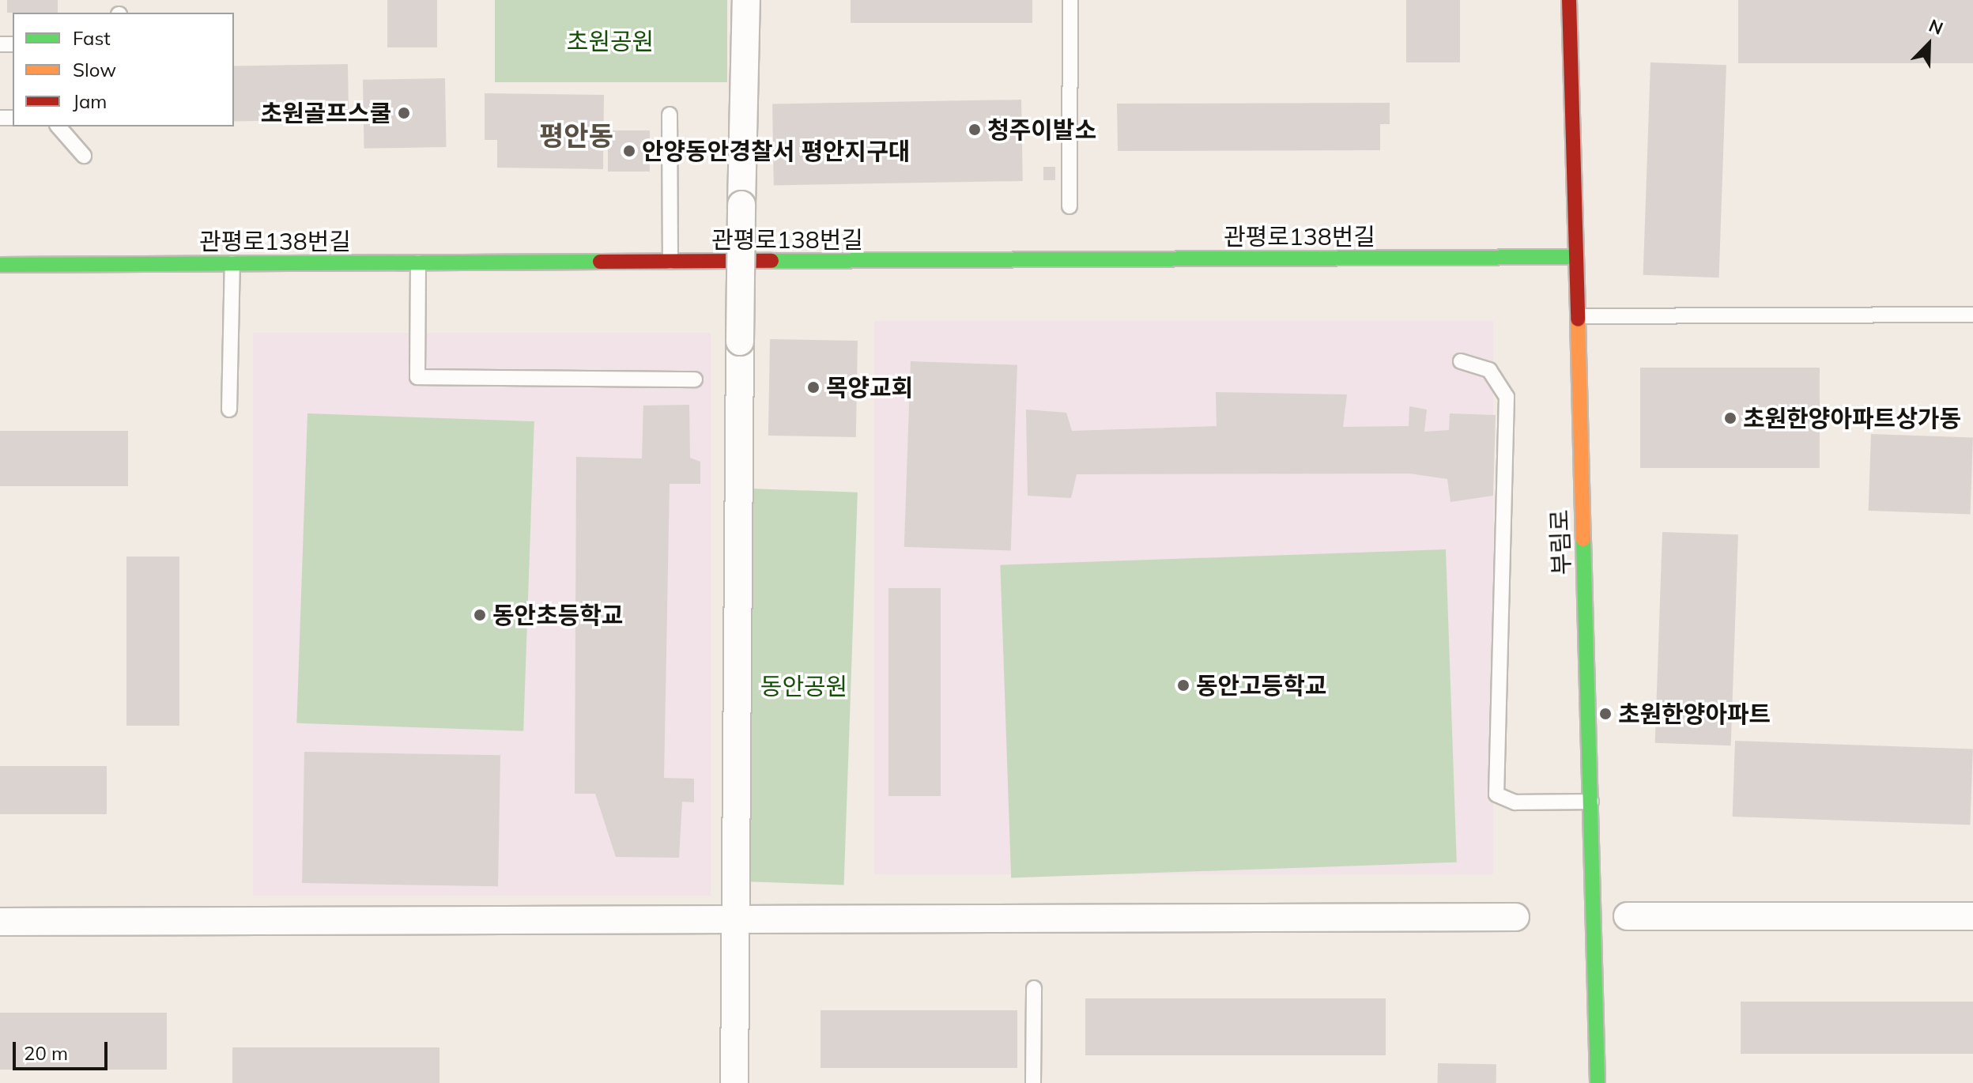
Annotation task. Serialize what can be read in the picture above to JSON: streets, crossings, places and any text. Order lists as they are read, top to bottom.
{
  "streets": {
    "street": ["관평로138번길", "부림로"]
  },
  "crossings": [
    ["관평로138번길", "부림로"]
  ],
  "districts": ["평안동"],
  "parks": ["초원공원", "동안공원"],
  "places": [
    "초원골프스쿨",
    "청주이발소",
    "안양동안경찰서 평안지구대",
    "목양교회",
    "초원한양아파트상가동",
    "동안초등학교",
    "동안고등학교",
    "초원한양아파트"
  ],
  "legend": ["Fast", "Slow", "Jam"],
  "scale_bar": "20 m",
  "north": "top right"
}
